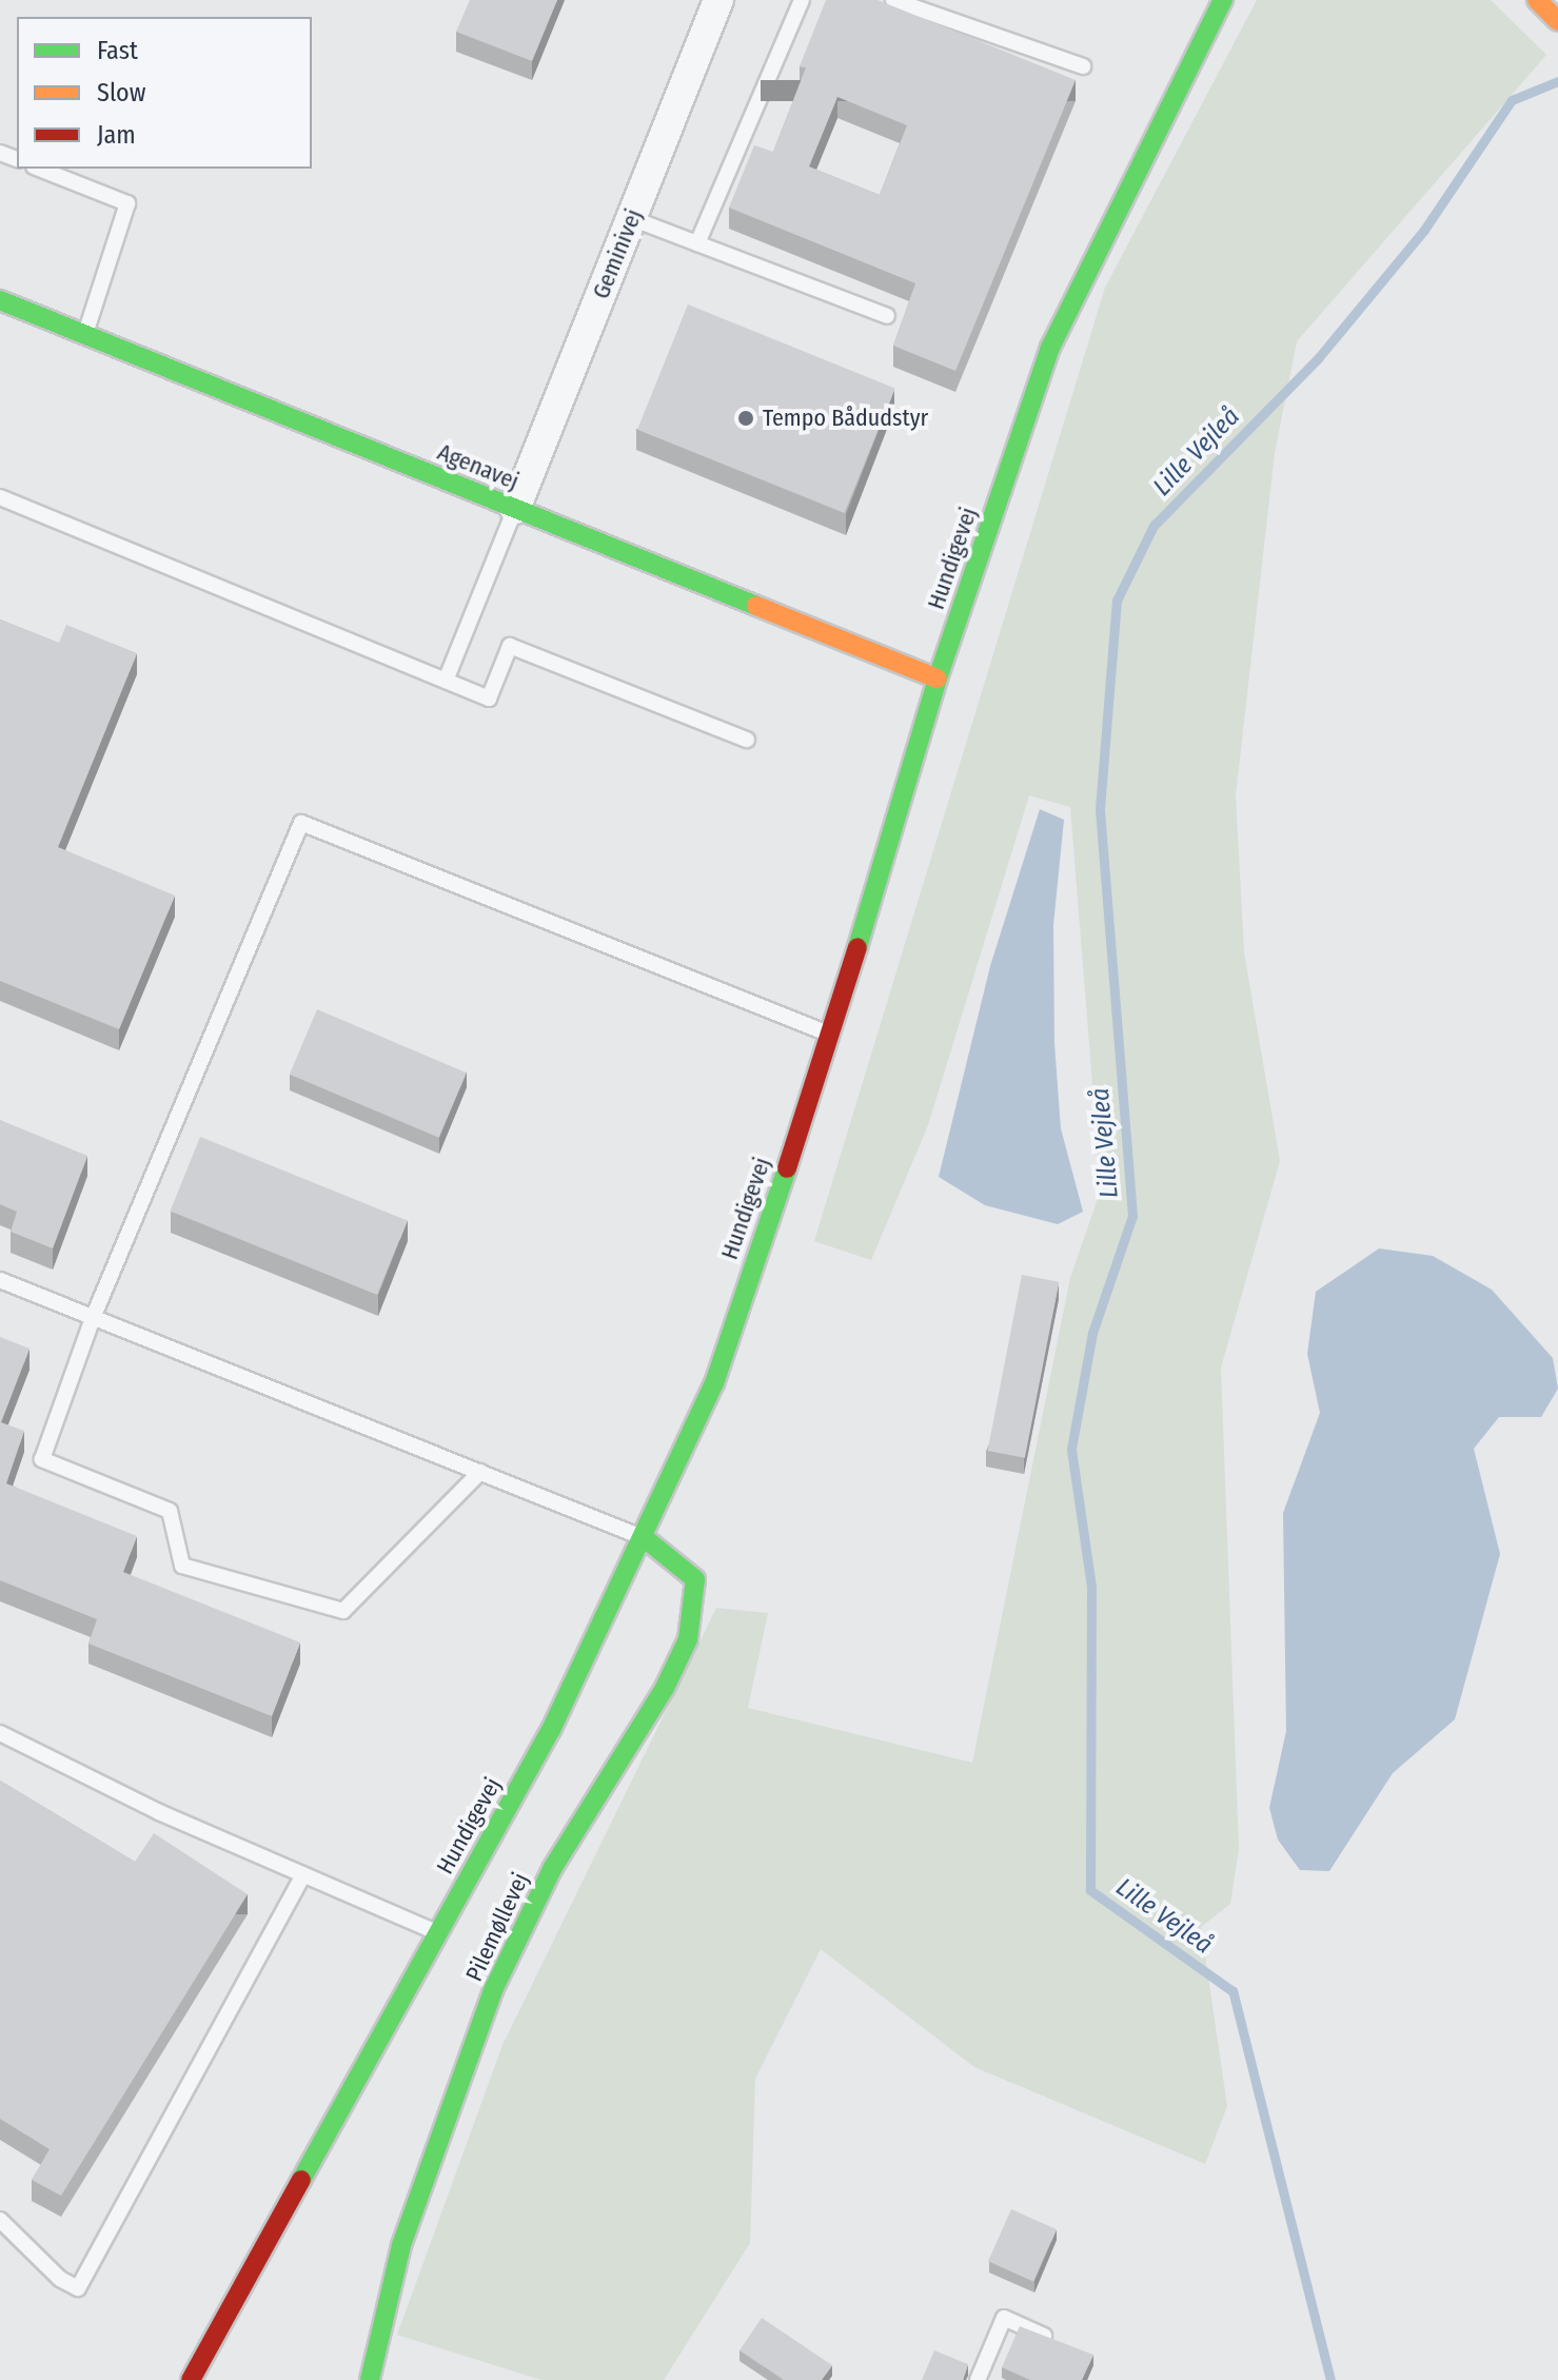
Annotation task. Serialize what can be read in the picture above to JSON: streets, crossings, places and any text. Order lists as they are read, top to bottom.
{
  "streets": {
    "street": [
      "Geminivej",
      "Agenavej",
      "Hundigevej",
      "Pilemøllevej"
    ]
  },
  "crossings": [
    ["Geminivej", "Agenavej"],
    ["Agenavej", "Hundigevej"],
    ["Hundigevej", "Pilemøllevej"]
  ],
  "water": ["Lille Vejleå"],
  "places": ["Tempo Bådudstyr"],
  "legend": ["Fast", "Slow", "Jam"]
}
